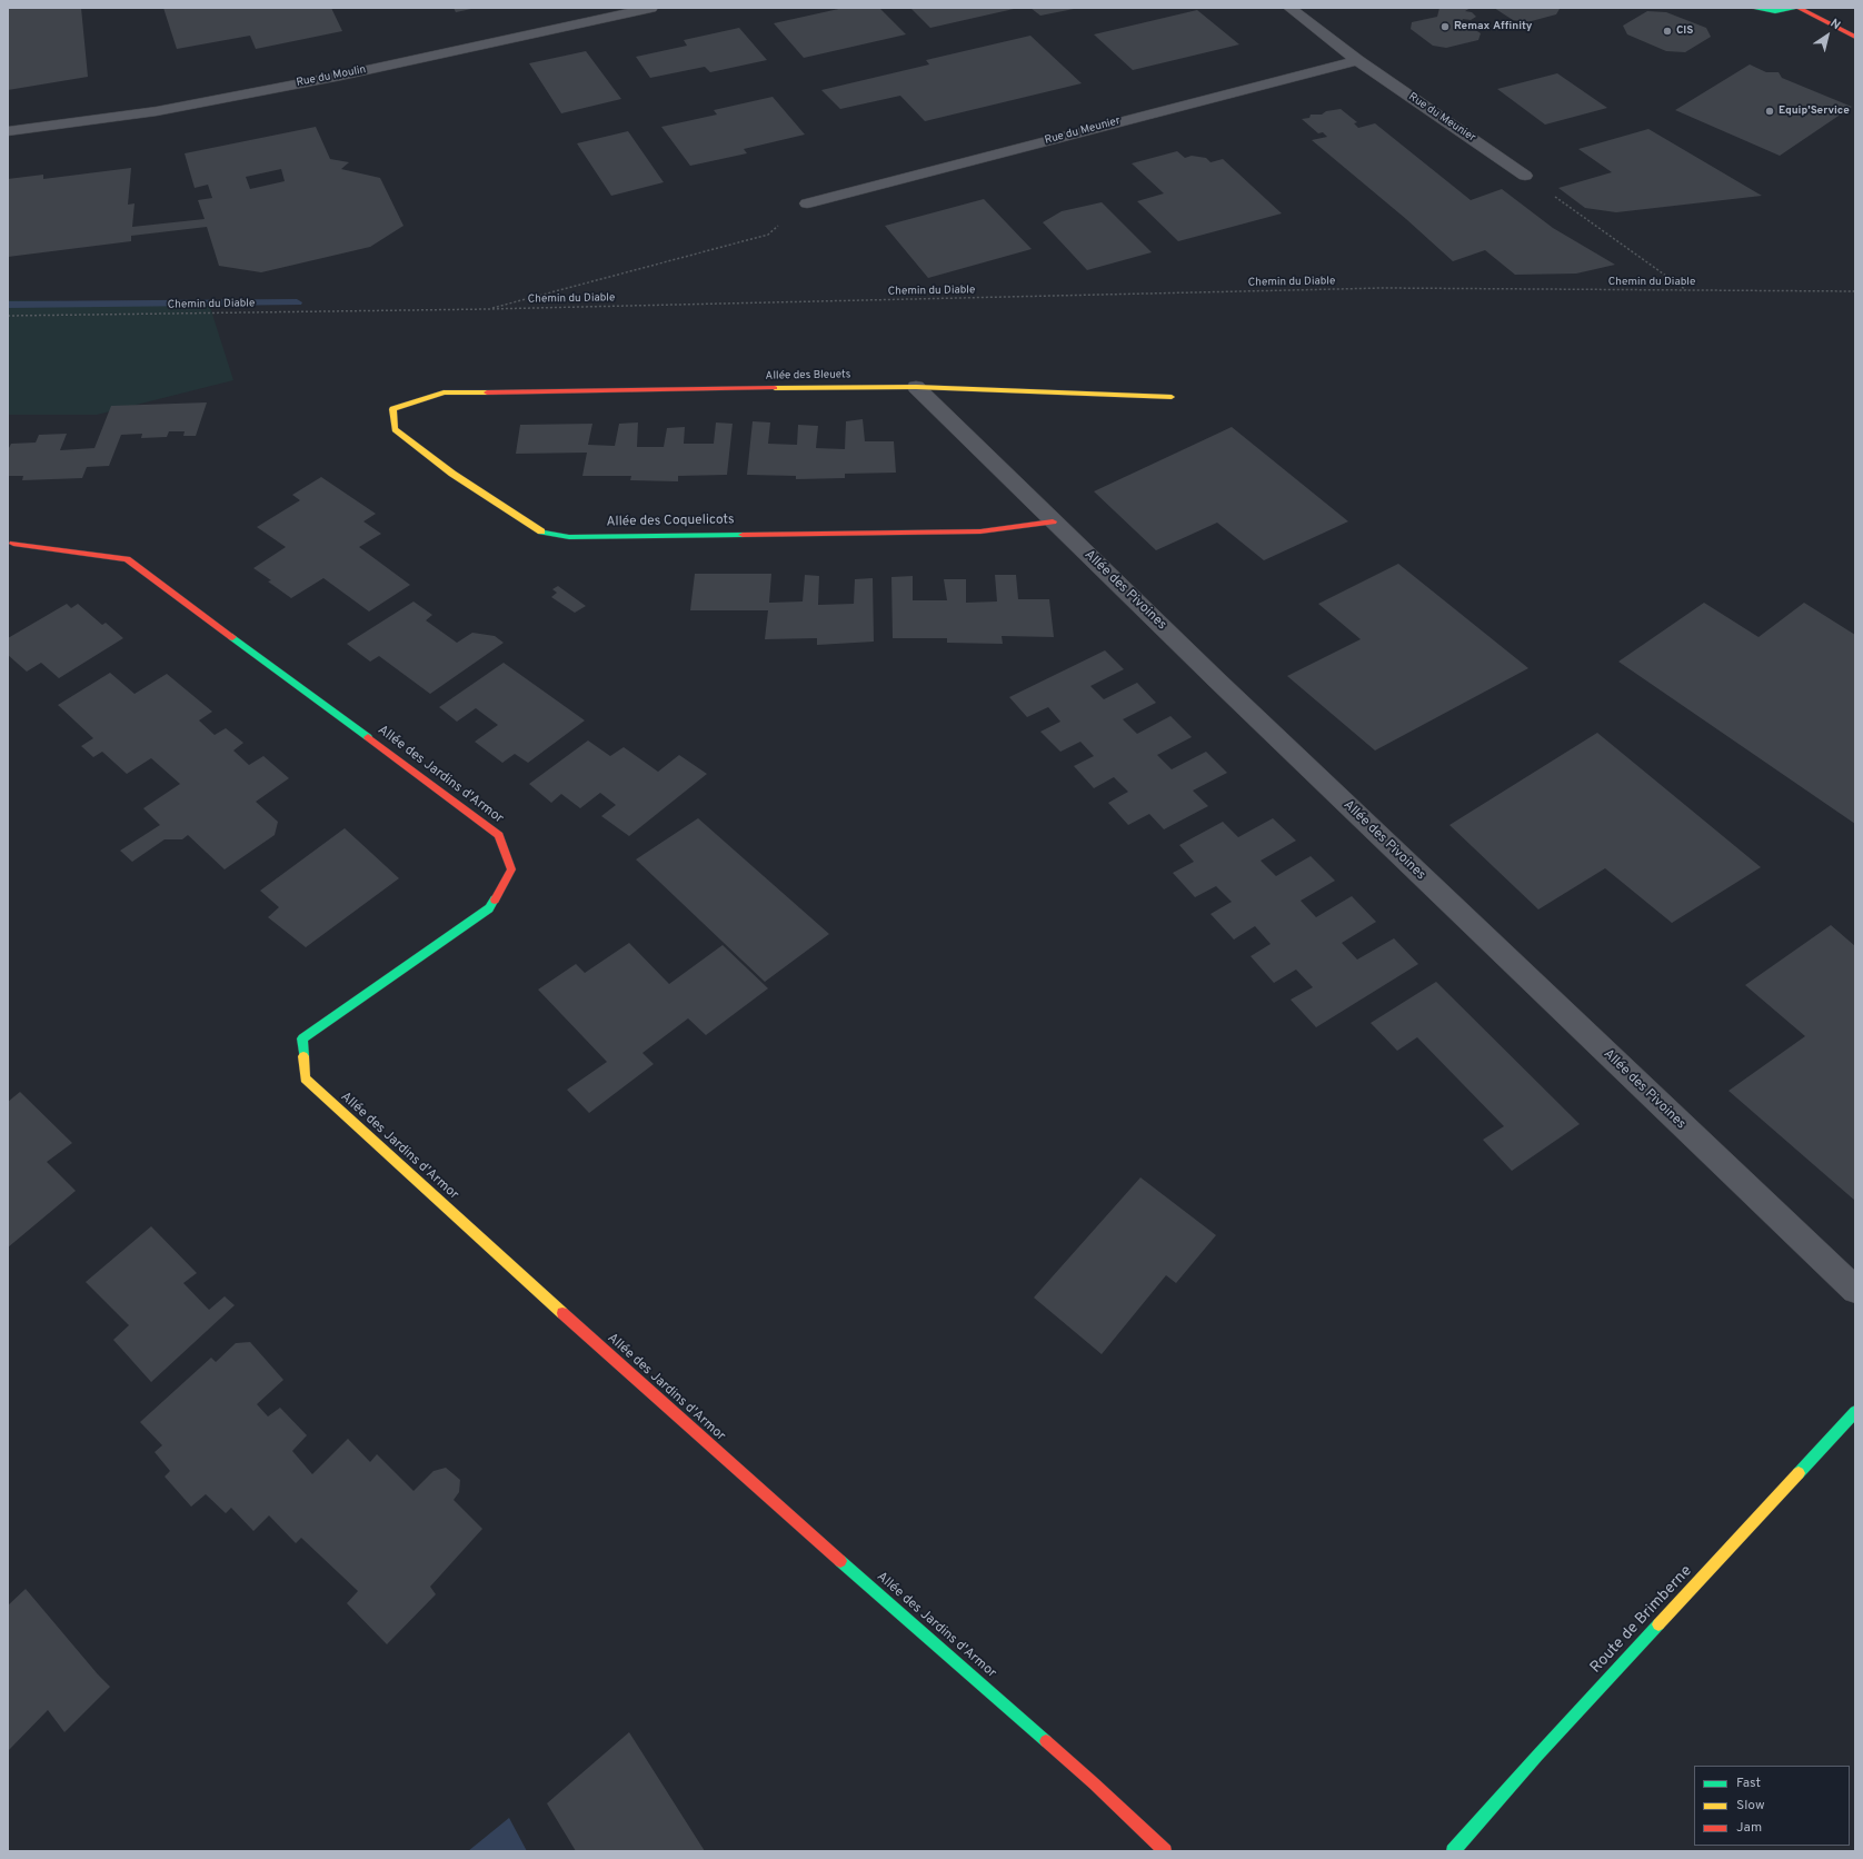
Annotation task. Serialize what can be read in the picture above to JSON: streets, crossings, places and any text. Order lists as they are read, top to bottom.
{
  "streets": {
    "street": [
      "Rue du Moulin",
      "Rue du Meunier",
      "Allée des Bleuets",
      "Allée des Coquelicots",
      "Allée des Pivoines",
      "Allée des Jardins d'Armor",
      "Route de Brimberne"
    ],
    "path": ["Chemin du Diable"]
  },
  "crossings": [
    ["Allée des Bleuets", "Allée des Coquelicots"],
    ["Allée des Bleuets", "Allée des Pivoines"],
    ["Allée des Coquelicots", "Allée des Pivoines"]
  ],
  "places": ["Remax Affinity", "CIS", "Equip'Service"],
  "legend": ["Fast", "Slow", "Jam"],
  "north": "top right"
}
